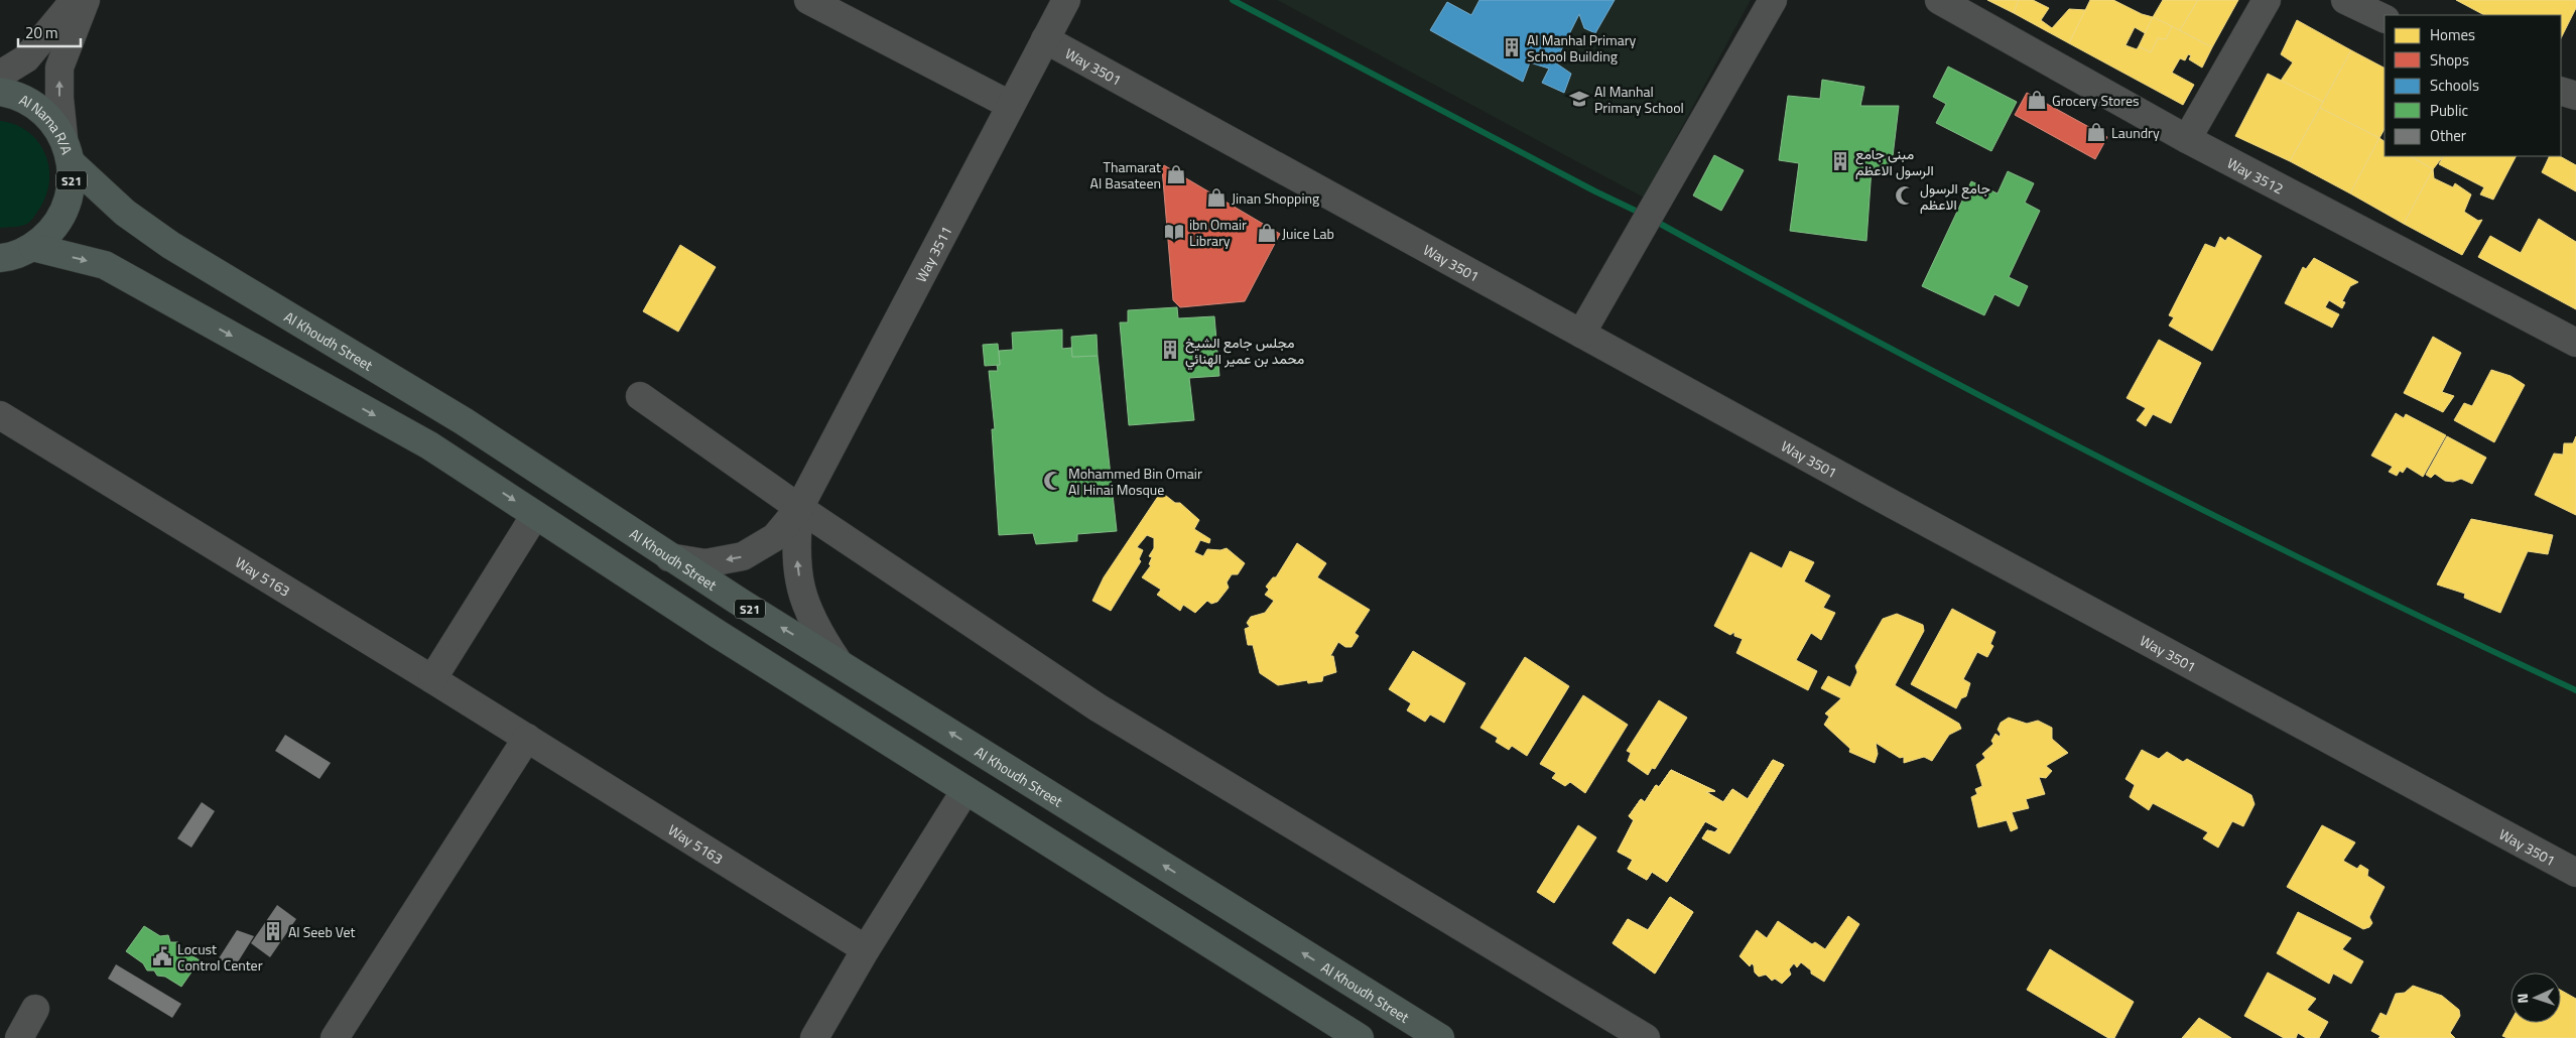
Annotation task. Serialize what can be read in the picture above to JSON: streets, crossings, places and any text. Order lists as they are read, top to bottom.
{
  "streets": {
    "main road": ["Al Nama R/A", "S21", "Al Khoudh Street"],
    "street": [
      "Way 3501",
      "Way 3512",
      "Way 3511",
      "Way 5163"
    ]
  },
  "crossings": [
    ["Way 3501", "Way 3511"],
    ["Al Nama R/A", "Al Khoudh Street"]
  ],
  "places": {
    "building": [
      "Al Manhal Primary School Building",
      "مبنى جامع الرسول الاعظم",
      "مجلس جامع الشيخ محمد بن عمير الهنائي",
      "Al Seeb Vet"
    ],
    "school or university": ["Al Manhal Primary School"],
    "shop": [
      "Grocery Stores",
      "Laundry",
      "Thamarat Al Basateen",
      "Jinan Shopping",
      "Juice Lab"
    ],
    "mosque": ["جامع الرسول الاعظم", "Mohammed Bin Omair Al Hinai Mosque"],
    "library": ["ibn Omair Library"],
    "public building": ["Locust Control Center"]
  },
  "legend": [
    "Homes",
    "Shops",
    "Schools",
    "Public",
    "Other"
  ],
  "scale_bar": "20 m",
  "north": "left"
}
